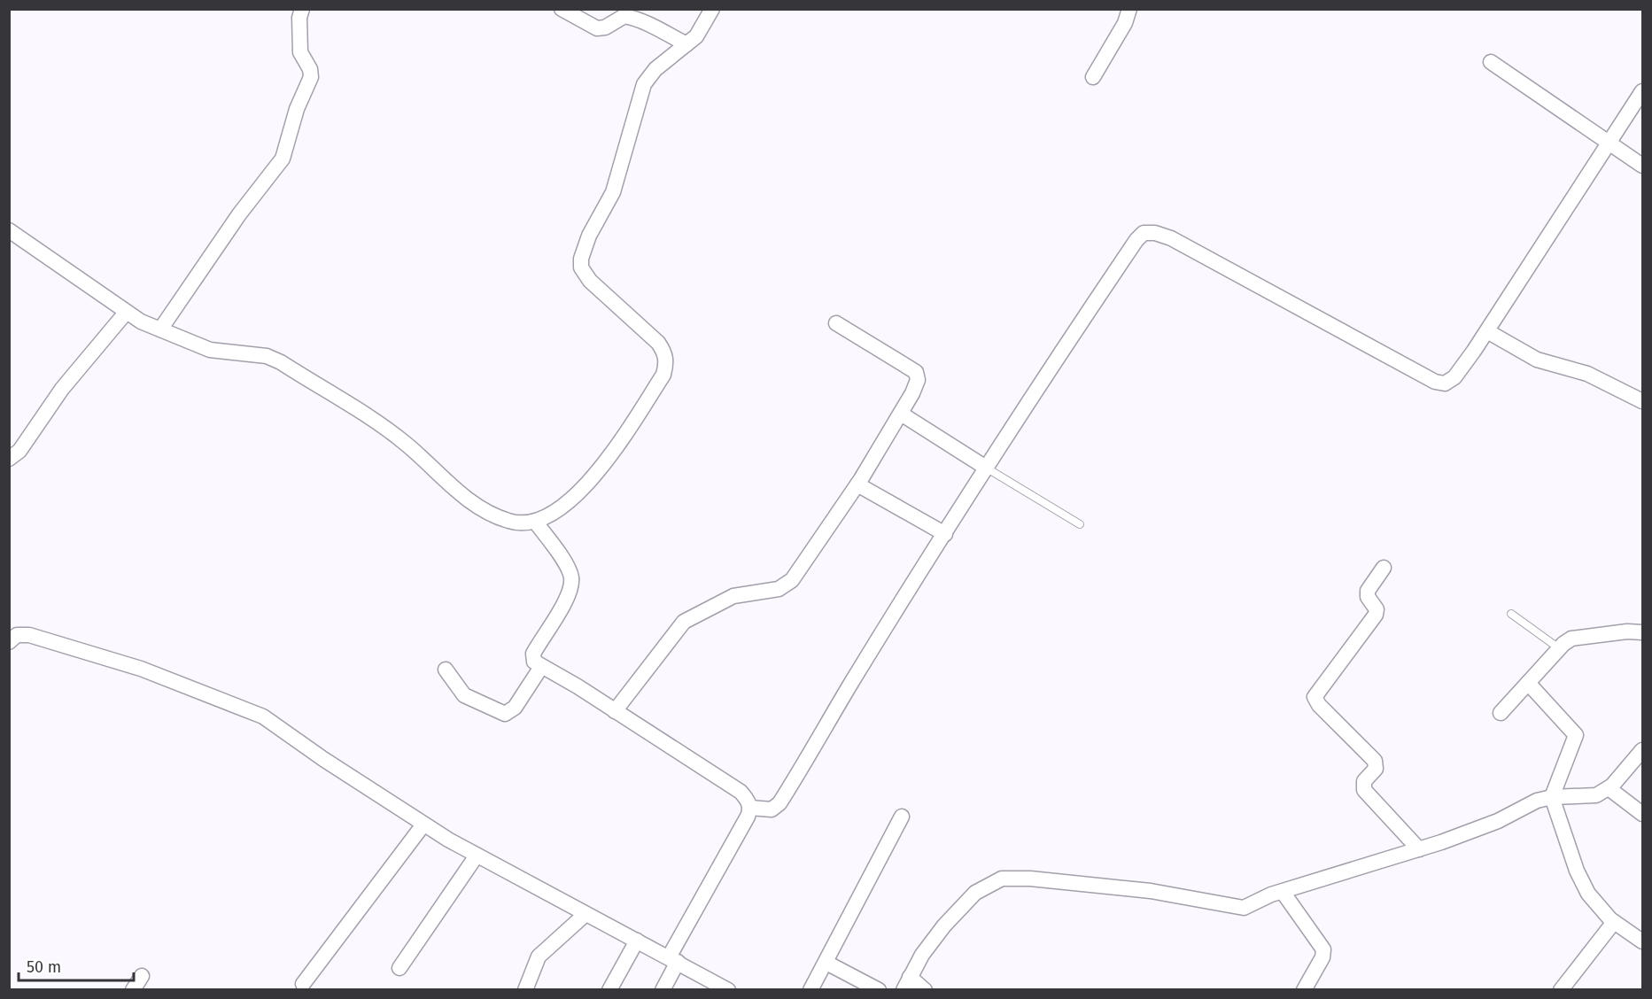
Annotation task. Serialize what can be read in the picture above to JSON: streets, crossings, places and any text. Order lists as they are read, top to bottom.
{
  "scale_bar": "50 m"
}
